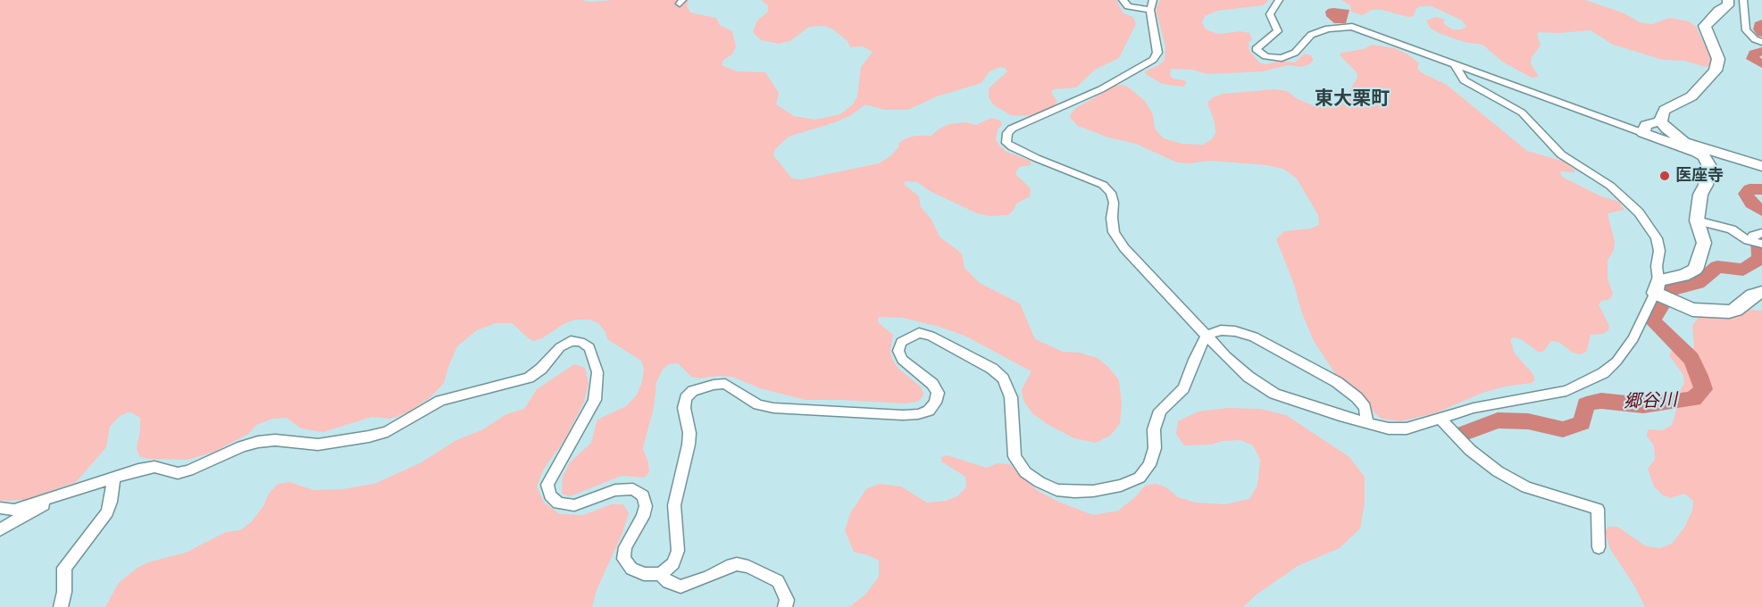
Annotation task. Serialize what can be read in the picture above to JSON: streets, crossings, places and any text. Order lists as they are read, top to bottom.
{
  "districts": ["東大栗町"],
  "water": ["郷谷川"],
  "places": ["医座寺"]
}
